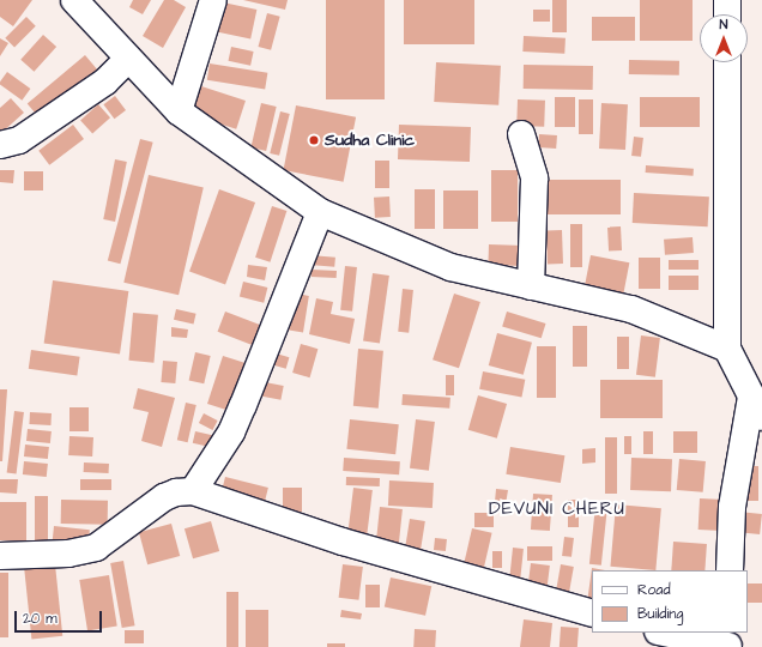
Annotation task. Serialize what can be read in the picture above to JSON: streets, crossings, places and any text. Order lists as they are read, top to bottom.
{
  "districts": ["DEVUNI CHERU"],
  "places": ["Sudha Clinic"],
  "legend": ["Road", "Building"],
  "scale_bar": "20 m",
  "north": "top"
}
